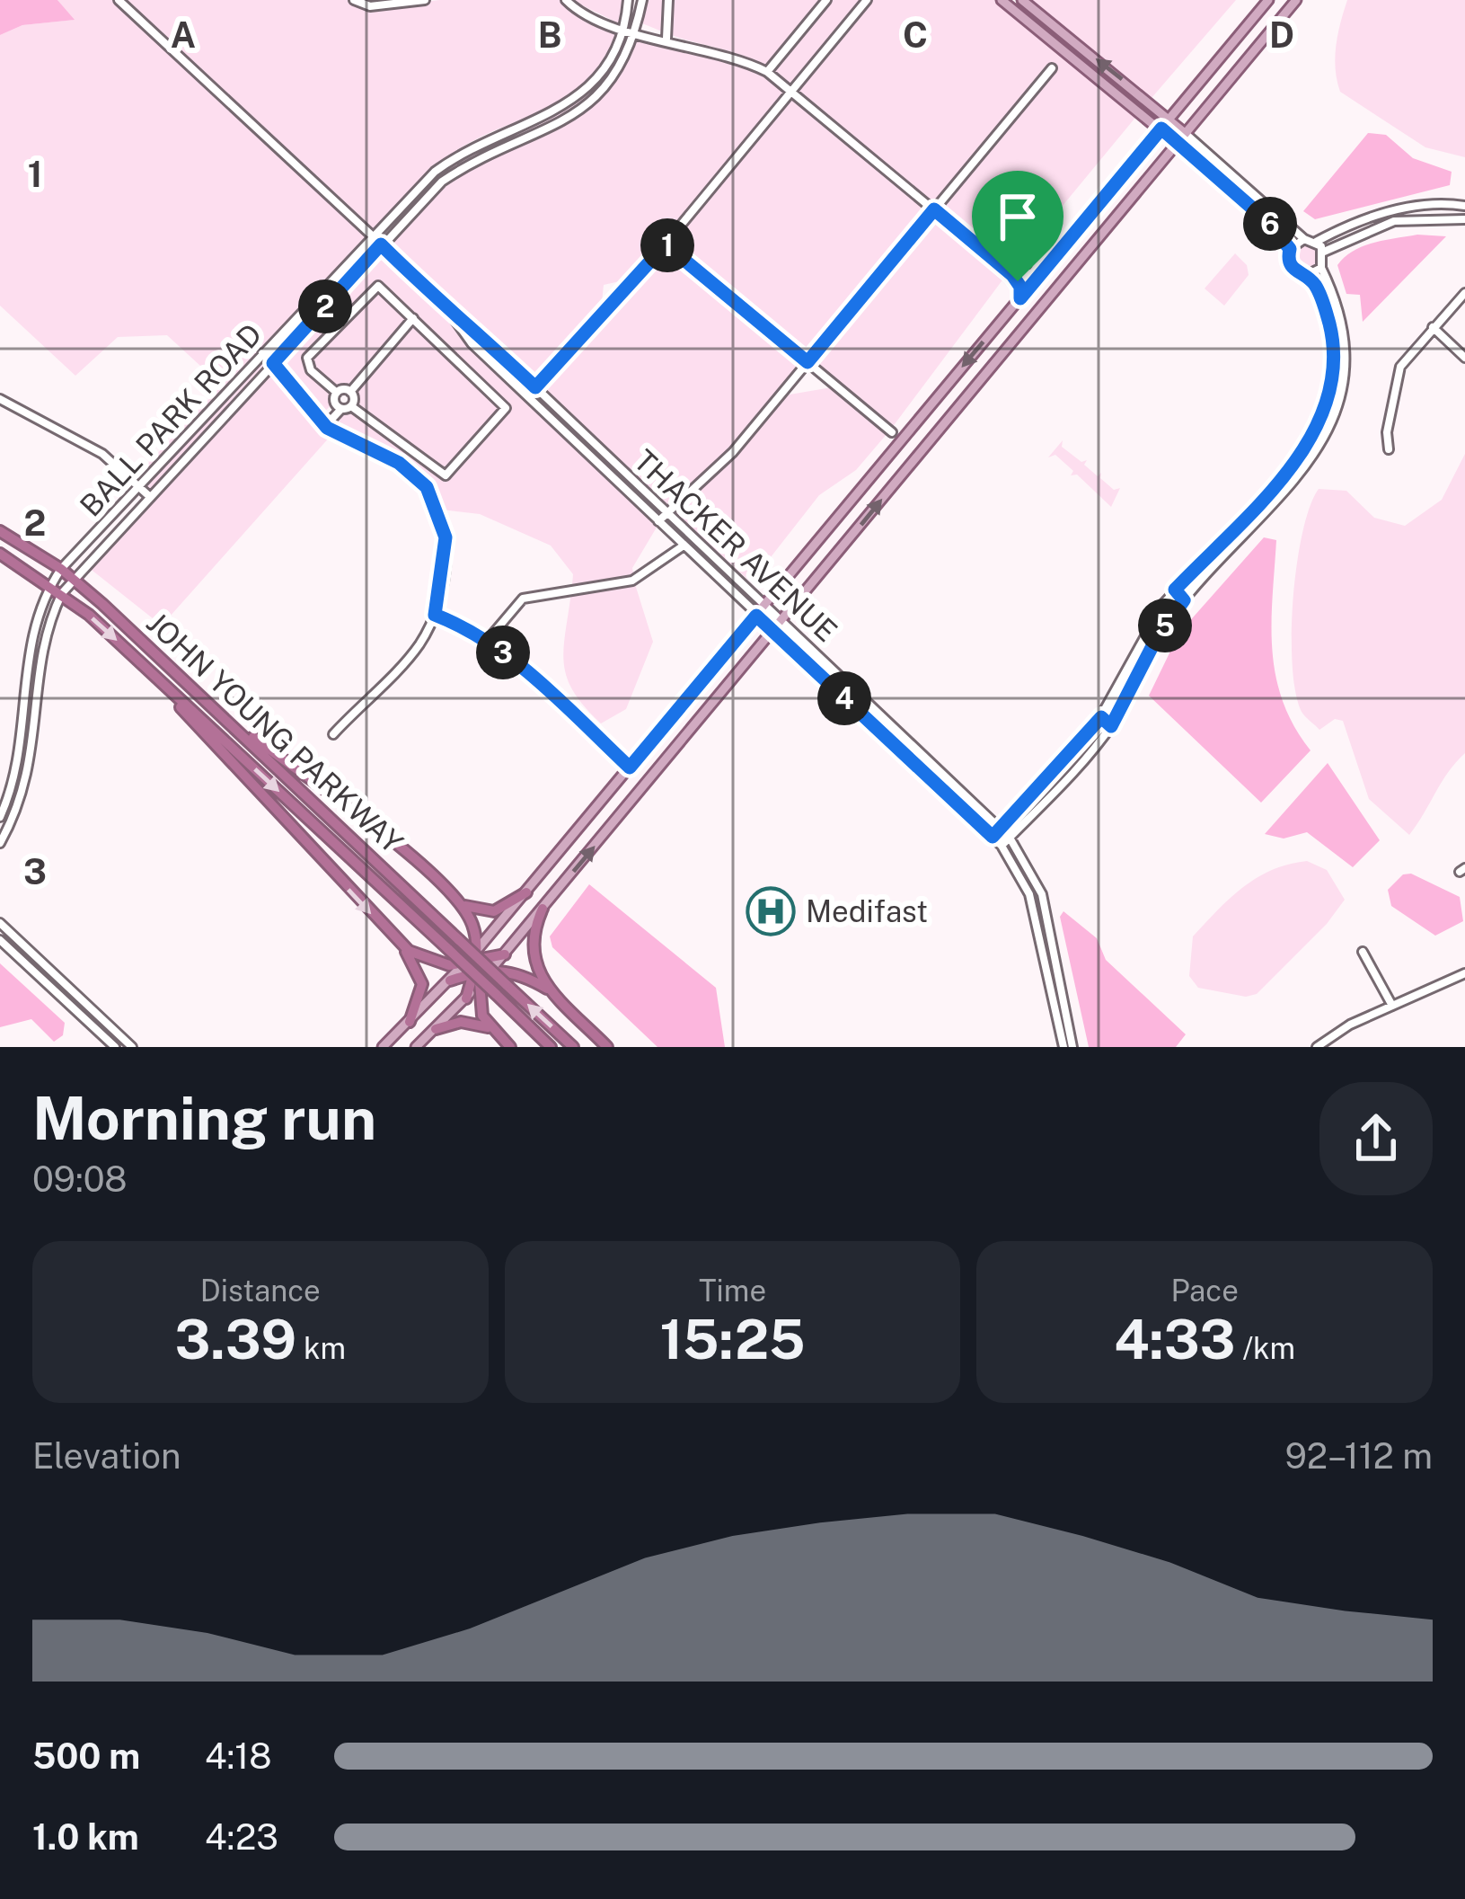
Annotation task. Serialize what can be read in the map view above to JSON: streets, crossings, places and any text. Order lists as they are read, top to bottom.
{
  "streets": {
    "highway": ["JOHN YOUNG PARKWAY"],
    "street": ["BALL PARK ROAD", "THACKER AVENUE"]
  },
  "crossings": [
    ["BALL PARK ROAD", "THACKER AVENUE"],
    ["BALL PARK ROAD", "JOHN YOUNG PARKWAY"]
  ],
  "places": {
    "hospital": ["Medifast"]
  },
  "page": {
    "pins": [
      "6",
      "1",
      "2",
      "5",
      "3",
      "4"
    ],
    "heading": ["Morning run", "09:08"],
    "stats": [
      ["Distance", "3.39 km"],
      ["Time", "15:25"],
      ["Pace", "4:33 /km"]
    ],
    "chart": ["Elevation", "92–112 m"],
    "list": [
      {
        "name": "500 m",
        "note": "4:18"
      },
      {
        "name": "1.0 km",
        "note": "4:23"
      }
    ]
  },
  "grid": {
    "columns": [
      "A",
      "B",
      "C",
      "D"
    ],
    "rows": ["1", "2", "3"]
  }
}
